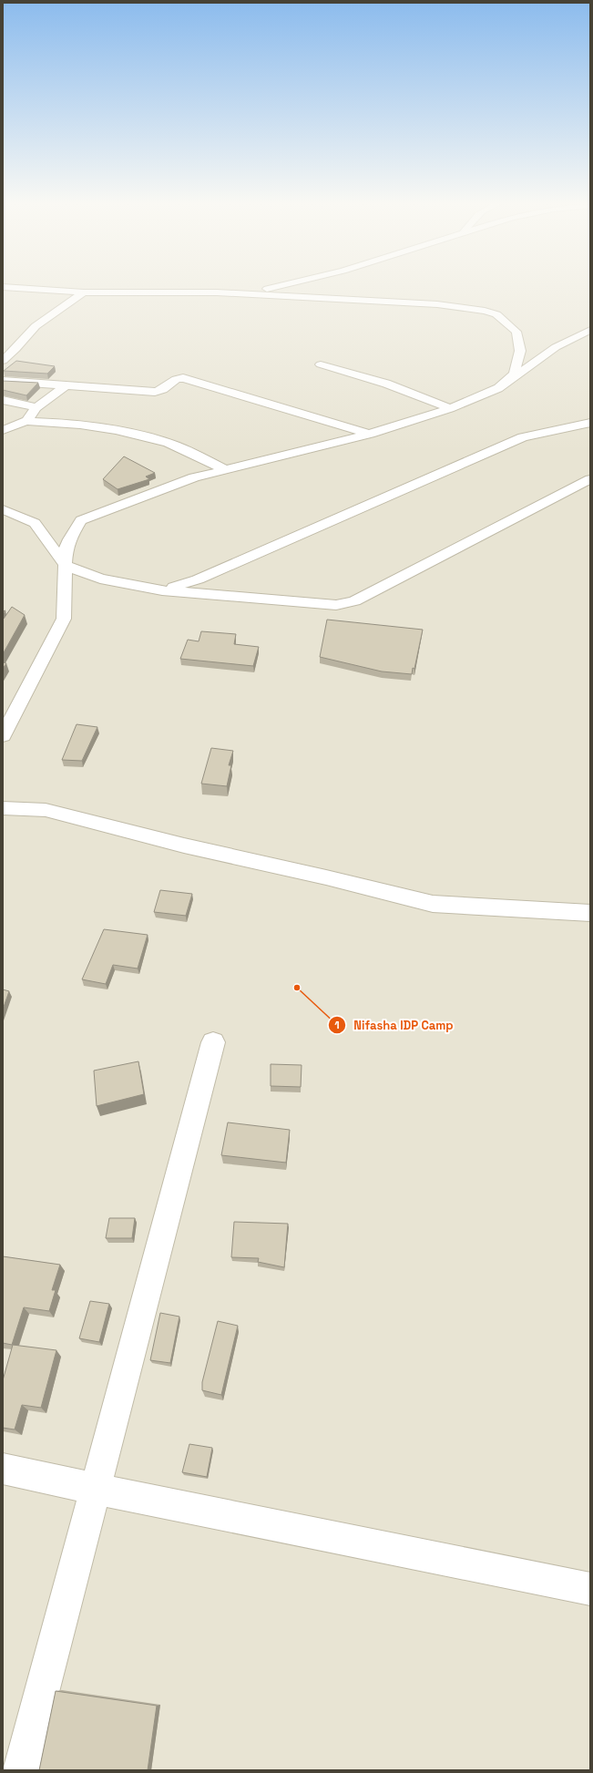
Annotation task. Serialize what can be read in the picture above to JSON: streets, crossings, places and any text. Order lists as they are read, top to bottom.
{
  "places": ["Nifasha IDP Camp"]
}
